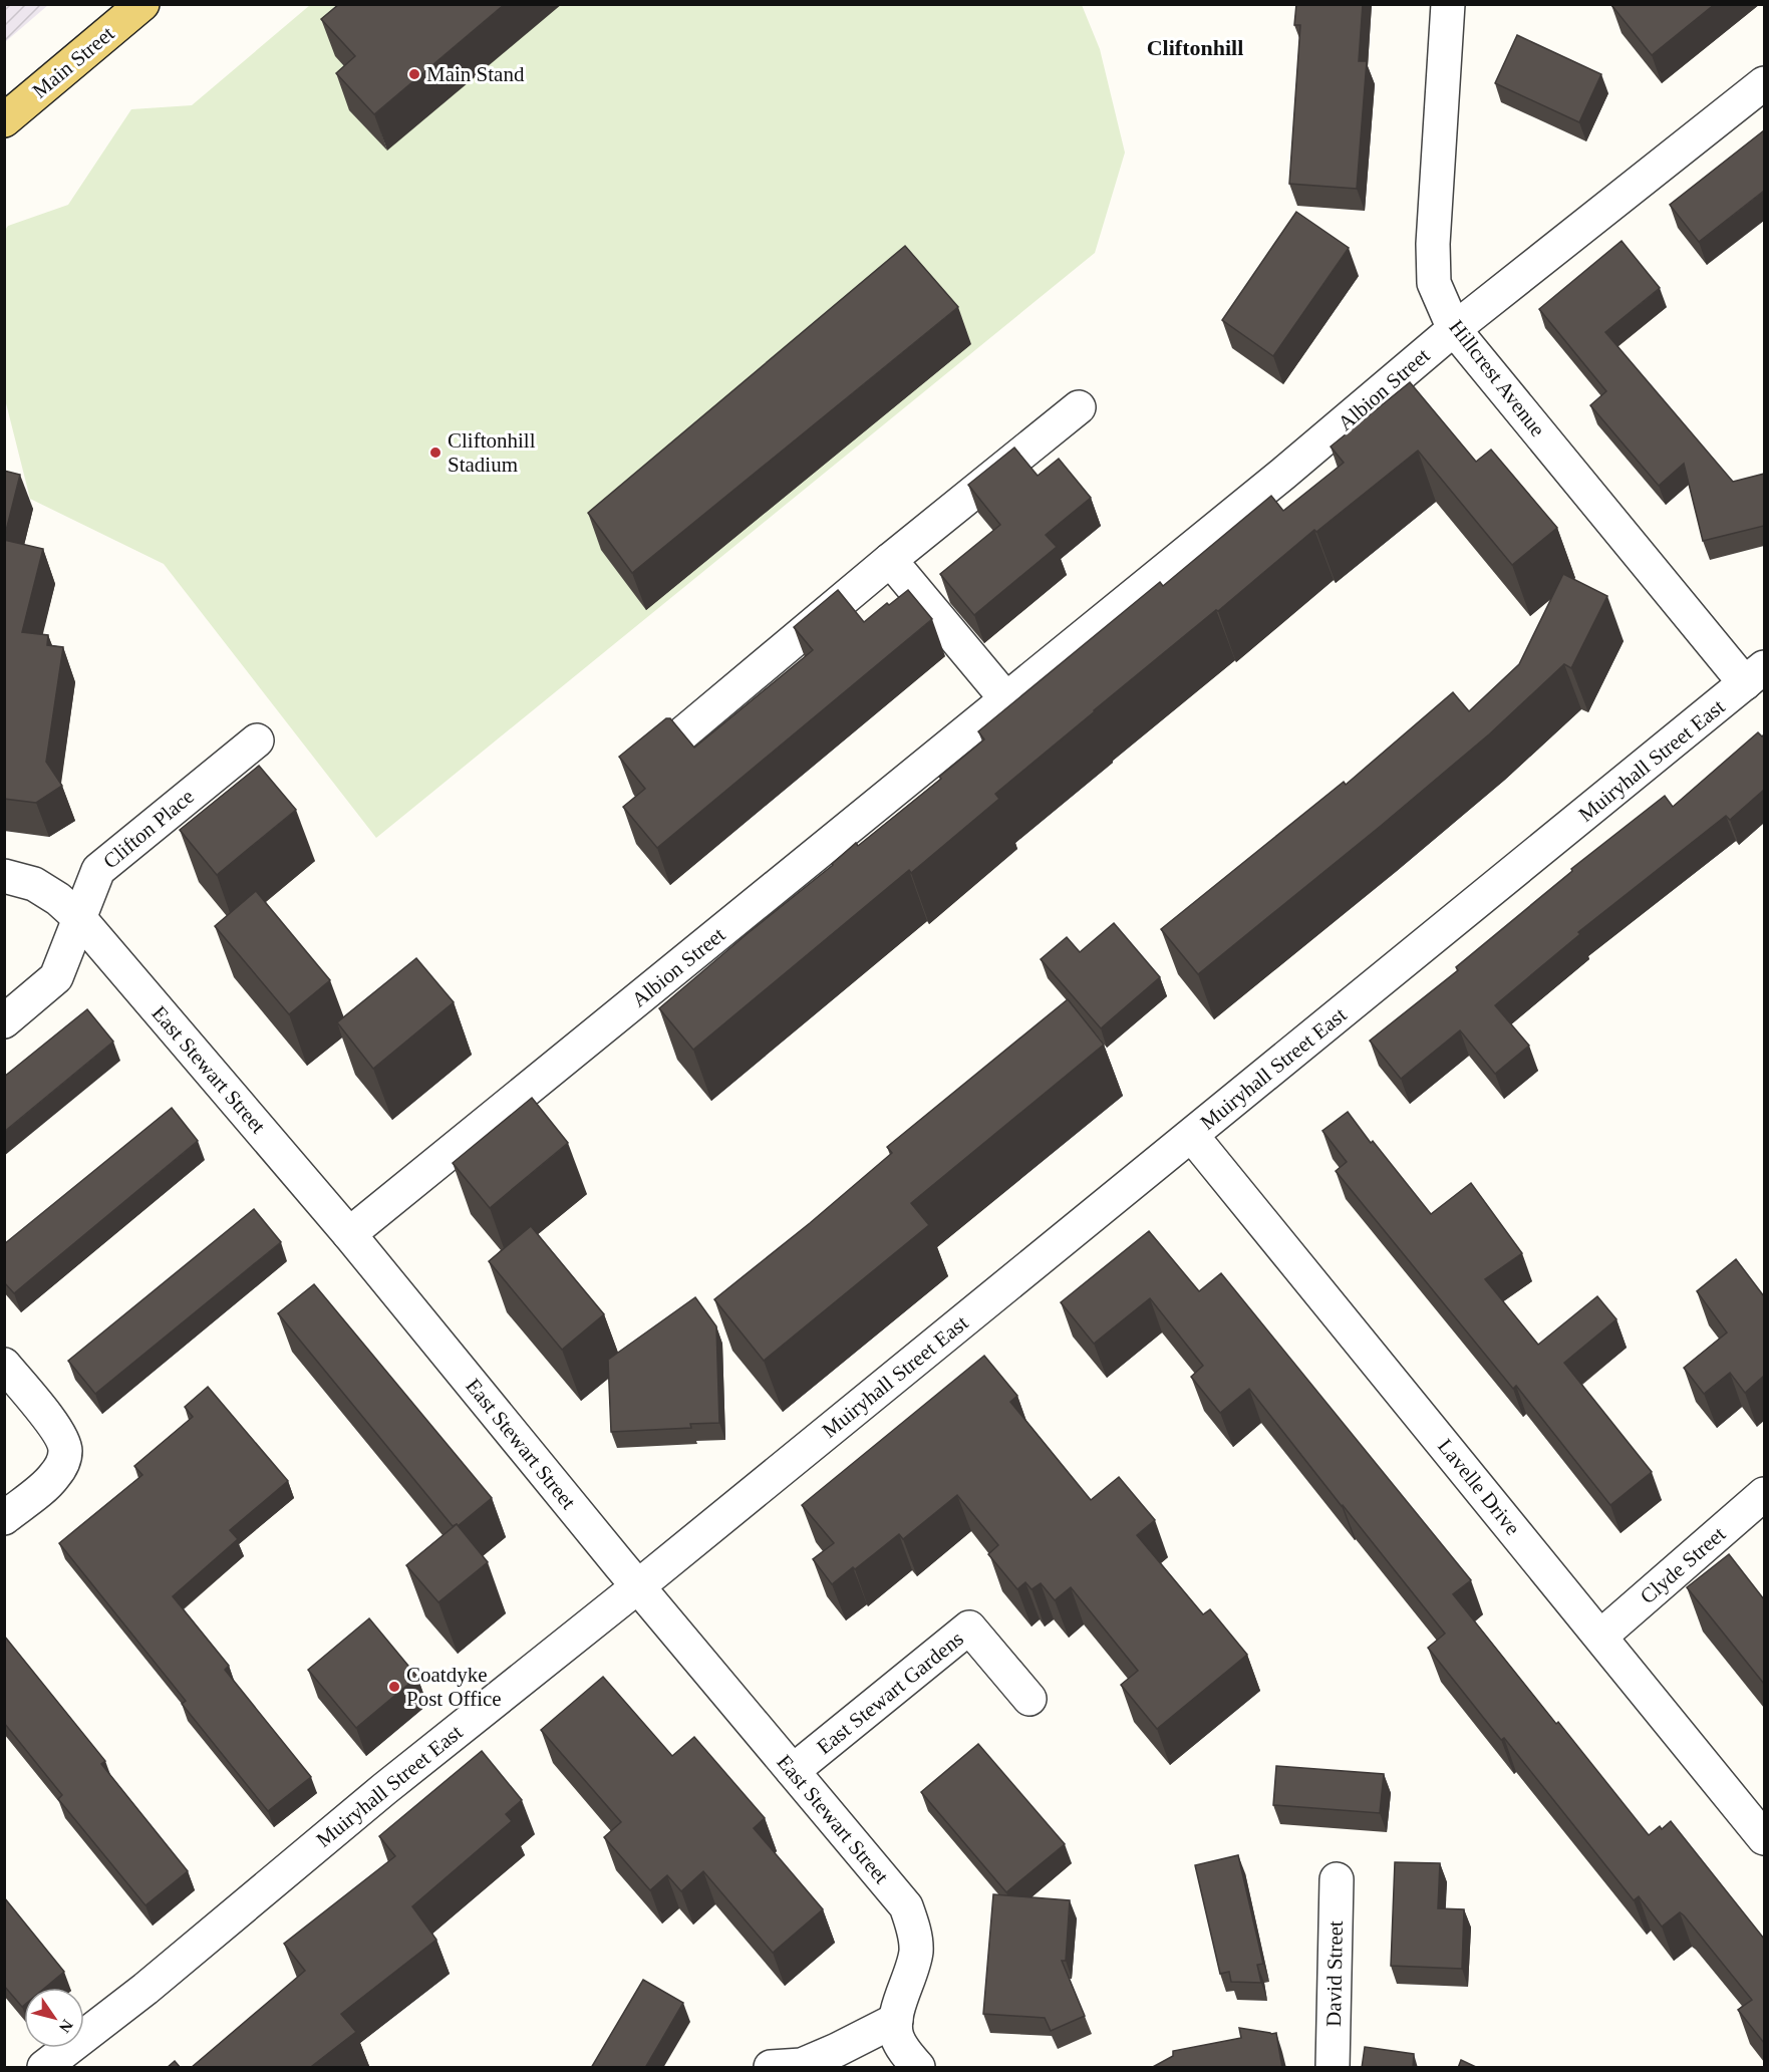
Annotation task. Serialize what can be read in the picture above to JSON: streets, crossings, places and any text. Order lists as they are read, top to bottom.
{
  "streets": {
    "main road": ["Main Street"],
    "street": [
      "Hillcrest Avenue",
      "Albion Street",
      "Muiryhall Street East",
      "Clifton Place",
      "East Stewart Street",
      "Lavelle Drive",
      "Clyde Street",
      "East Stewart Gardens",
      "David Street"
    ]
  },
  "crossings": [
    ["Hillcrest Avenue", "Albion Street"],
    ["Hillcrest Avenue", "Muiryhall Street East"],
    ["Albion Street", "East Stewart Street"],
    ["Muiryhall Street East", "East Stewart Street"],
    ["Muiryhall Street East", "Lavelle Drive"],
    ["Clifton Place", "East Stewart Street"],
    ["East Stewart Street", "East Stewart Gardens"],
    ["Lavelle Drive", "Clyde Street"]
  ],
  "districts": ["Cliftonhill"],
  "places": ["Main Stand", "Cliftonhill Stadium", "Coatdyke Post Office"],
  "north": "bottom right"
}
